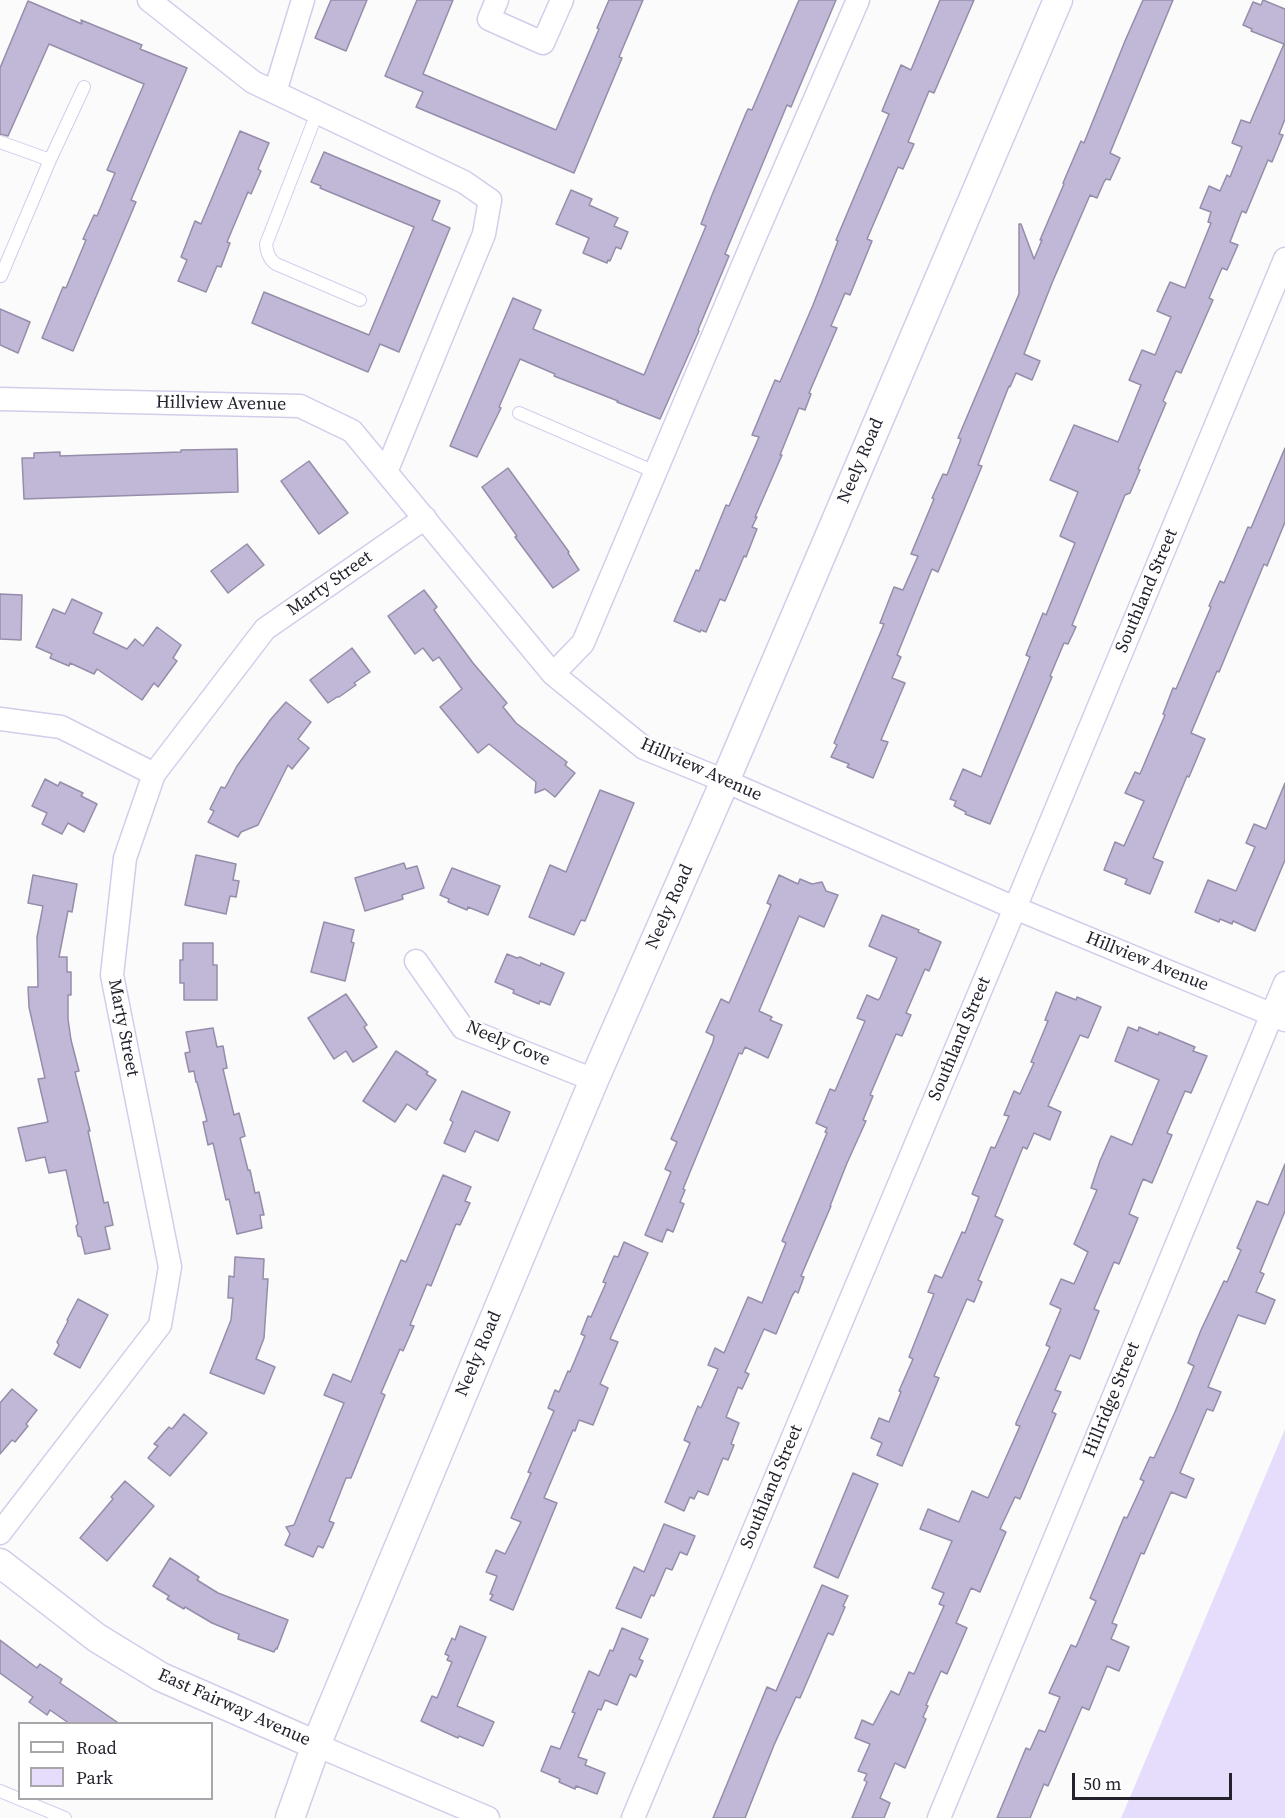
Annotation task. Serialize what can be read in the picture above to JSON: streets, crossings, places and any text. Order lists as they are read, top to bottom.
{
  "streets": {
    "street": [
      "Hillview Avenue",
      "Neely Road",
      "Marty Street",
      "Southland Street",
      "Neely Cove",
      "Hillridge Street",
      "East Fairway Avenue"
    ]
  },
  "crossings": [
    ["Hillview Avenue", "Neely Road"],
    ["Hillview Avenue", "Marty Street"],
    ["Hillview Avenue", "Southland Street"],
    ["Hillview Avenue", "Hillridge Street"],
    ["Neely Road", "Neely Cove"],
    ["Neely Road", "East Fairway Avenue"]
  ],
  "legend": ["Road", "Park"],
  "scale_bar": "50 m"
}
